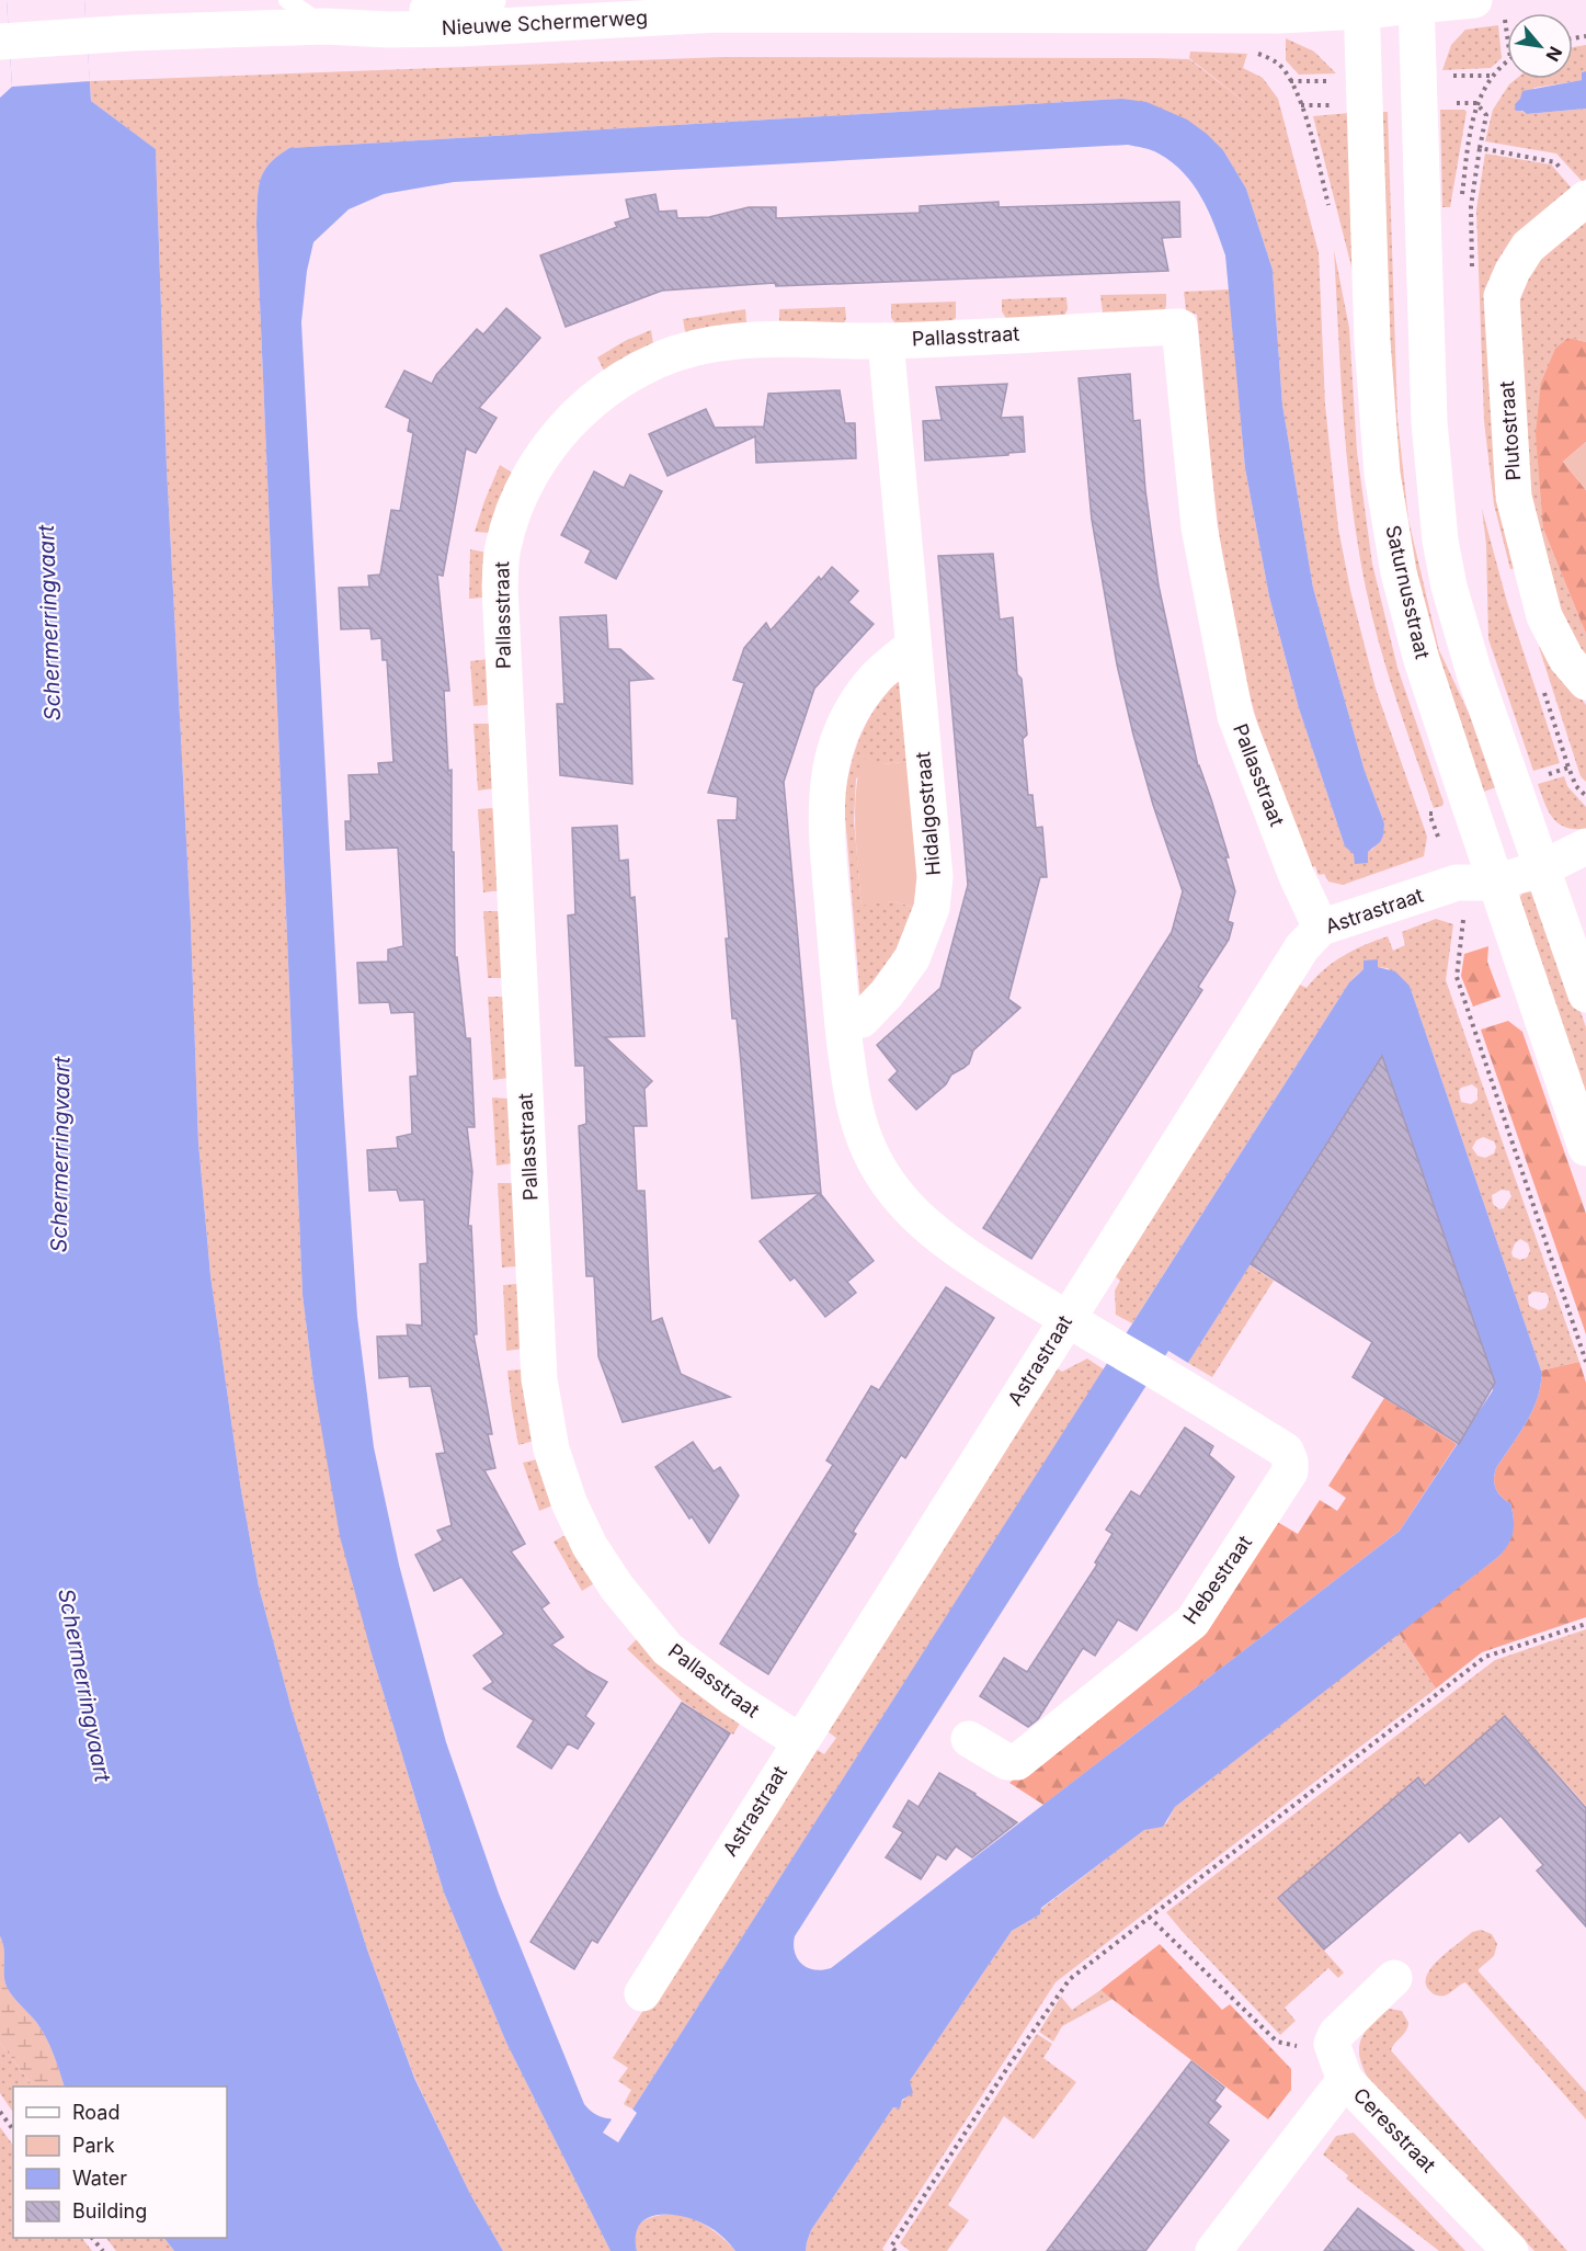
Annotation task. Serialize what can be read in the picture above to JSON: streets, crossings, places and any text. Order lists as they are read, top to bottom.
{
  "streets": {
    "street": [
      "Nieuwe Schermerweg",
      "Pallasstraat",
      "Plutostraat",
      "Saturnusstraat",
      "Hidalgostraat",
      "Astrastraat",
      "Hebestraat",
      "Ceresstraat"
    ]
  },
  "crossings": [
    ["Nieuwe Schermerweg", "Saturnusstraat"],
    ["Pallasstraat", "Hidalgostraat"],
    ["Pallasstraat", "Astrastraat"],
    ["Saturnusstraat", "Astrastraat"],
    ["Astrastraat", "Hebestraat"]
  ],
  "water": ["Schermerringvaart"],
  "legend": [
    "Road",
    "Park",
    "Water",
    "Building"
  ],
  "north": "bottom right"
}
